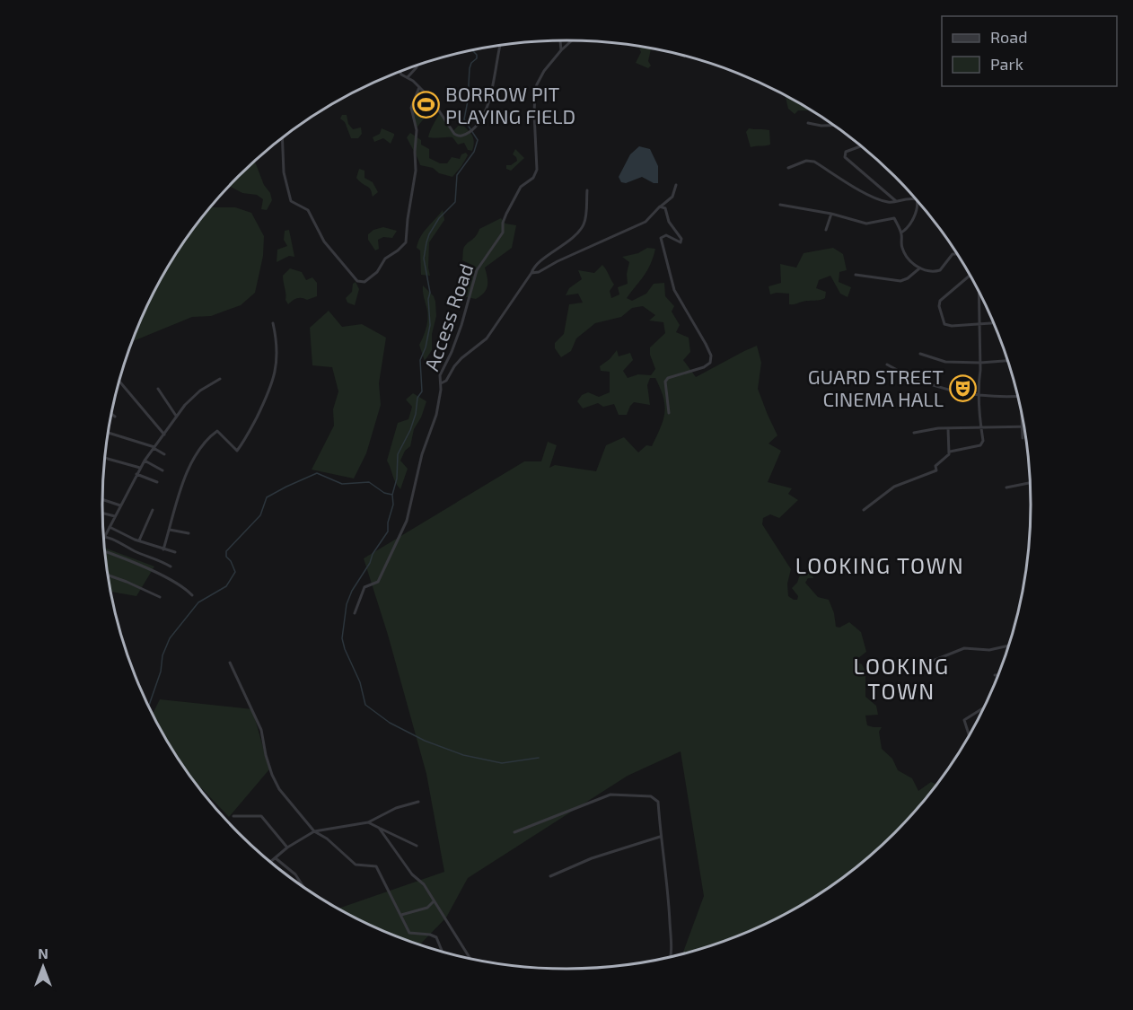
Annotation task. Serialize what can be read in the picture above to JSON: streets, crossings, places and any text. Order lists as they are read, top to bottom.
{
  "streets": {
    "street": ["Access Road"]
  },
  "districts": ["LOOKING TOWN", "LOOKING TOWN"],
  "places": {
    "sports": ["BORROW PIT PLAYING FIELD"],
    "theatre": ["GUARD STREET CINEMA HALL"]
  },
  "legend": ["Road", "Park"],
  "north": "top"
}
